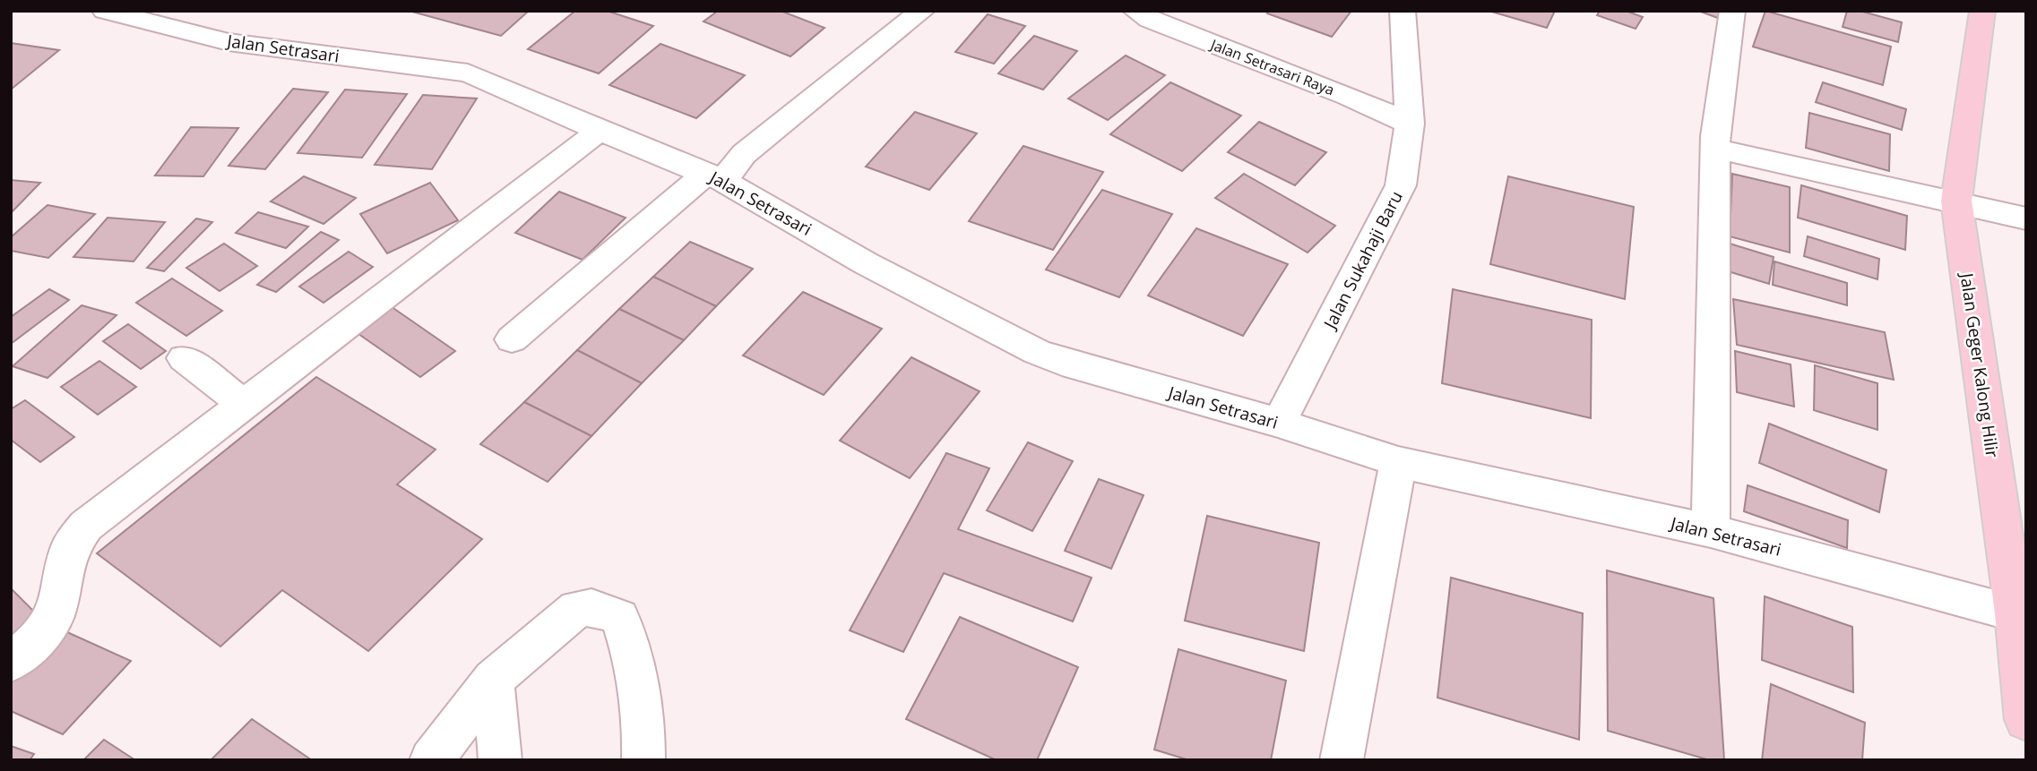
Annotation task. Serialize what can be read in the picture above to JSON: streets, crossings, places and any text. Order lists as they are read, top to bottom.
{
  "streets": {
    "main road": ["Jalan Geger Kalong Hilir"],
    "street": ["Jalan Setrasari", "Jalan Setrasari Raya", "Jalan Sukahaji Baru"]
  },
  "crossings": [
    ["Jalan Setrasari", "Jalan Sukahaji Baru"],
    ["Jalan Setrasari", "Jalan Geger Kalong Hilir"],
    ["Jalan Setrasari Raya", "Jalan Sukahaji Baru"]
  ]
}
